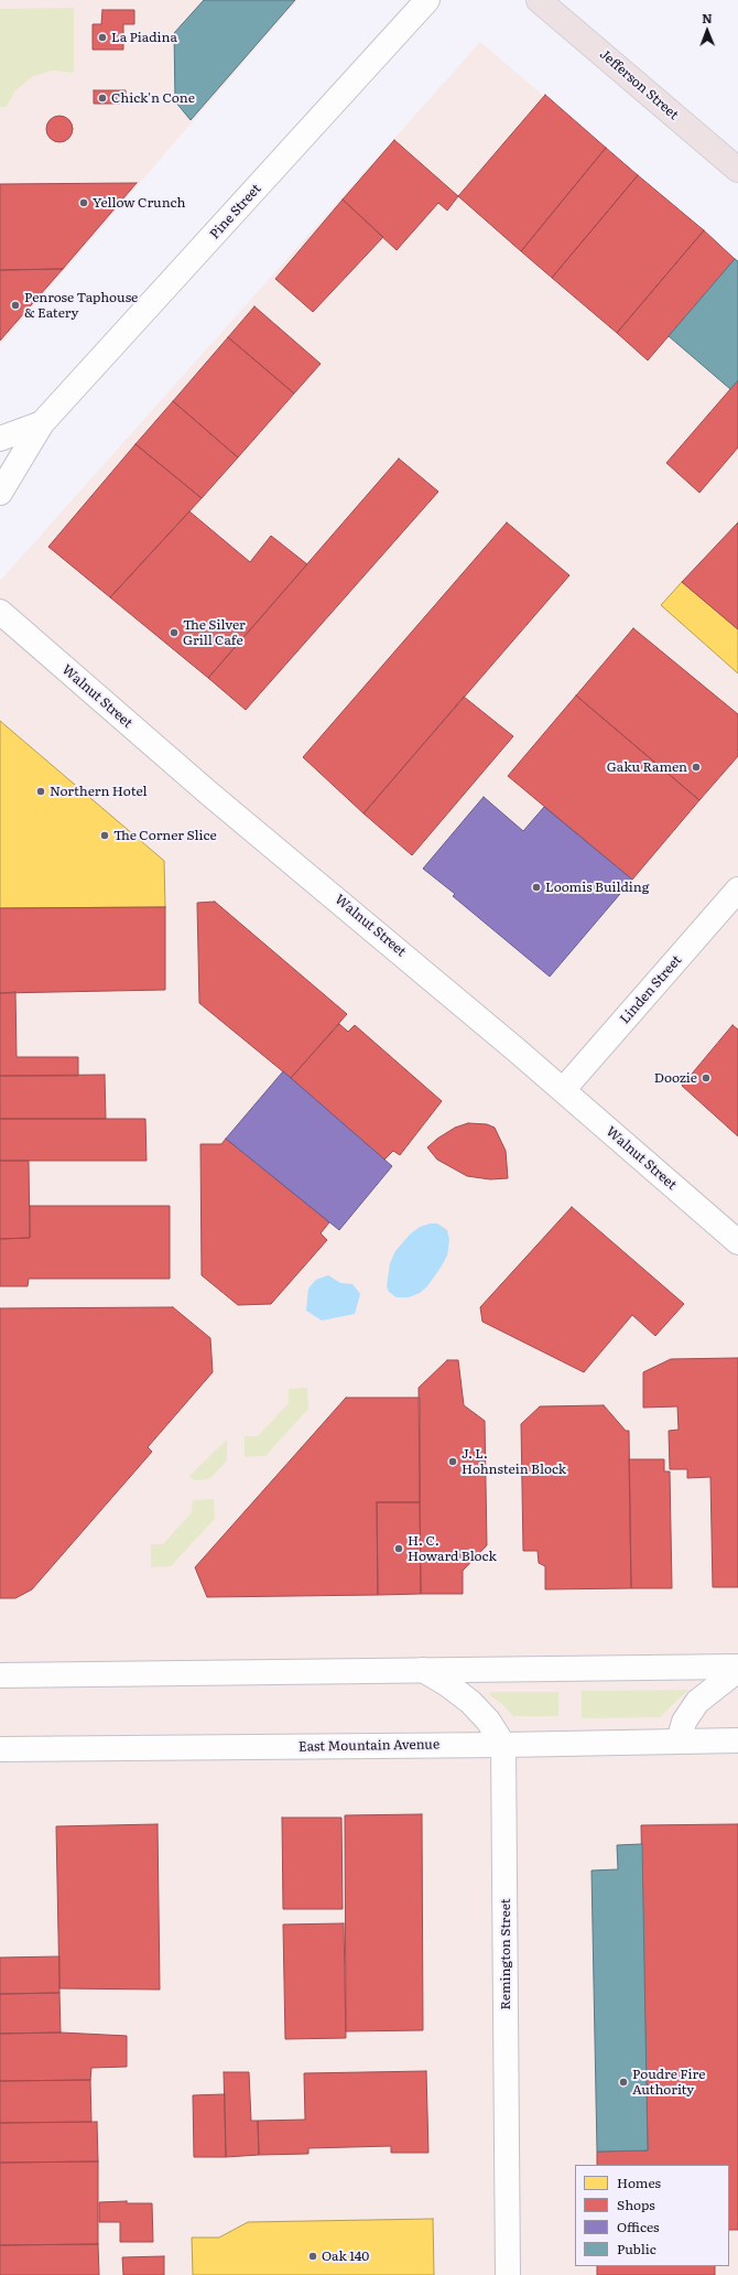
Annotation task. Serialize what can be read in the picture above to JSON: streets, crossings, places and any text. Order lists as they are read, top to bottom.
{
  "streets": {
    "highway": ["Jefferson Street"],
    "street": [
      "Pine Street",
      "Walnut Street",
      "Linden Street",
      "East Mountain Avenue",
      "Remington Street"
    ]
  },
  "crossings": [
    ["Walnut Street", "Linden Street"],
    ["East Mountain Avenue", "Remington Street"]
  ],
  "places": [
    "La Piadina",
    "Chick'n Cone",
    "Yellow Crunch",
    "Penrose Taphouse & Eatery",
    "The Silver Grill Cafe",
    "Gaku Ramen",
    "Northern Hotel",
    "The Corner Slice",
    "Loomis Building",
    "Doozie",
    "J. L. Hohnstein Block",
    "H. C. Howard Block",
    "Poudre Fire Authority",
    "Oak 140"
  ],
  "legend": [
    "Homes",
    "Shops",
    "Offices",
    "Public"
  ],
  "north": "top"
}
